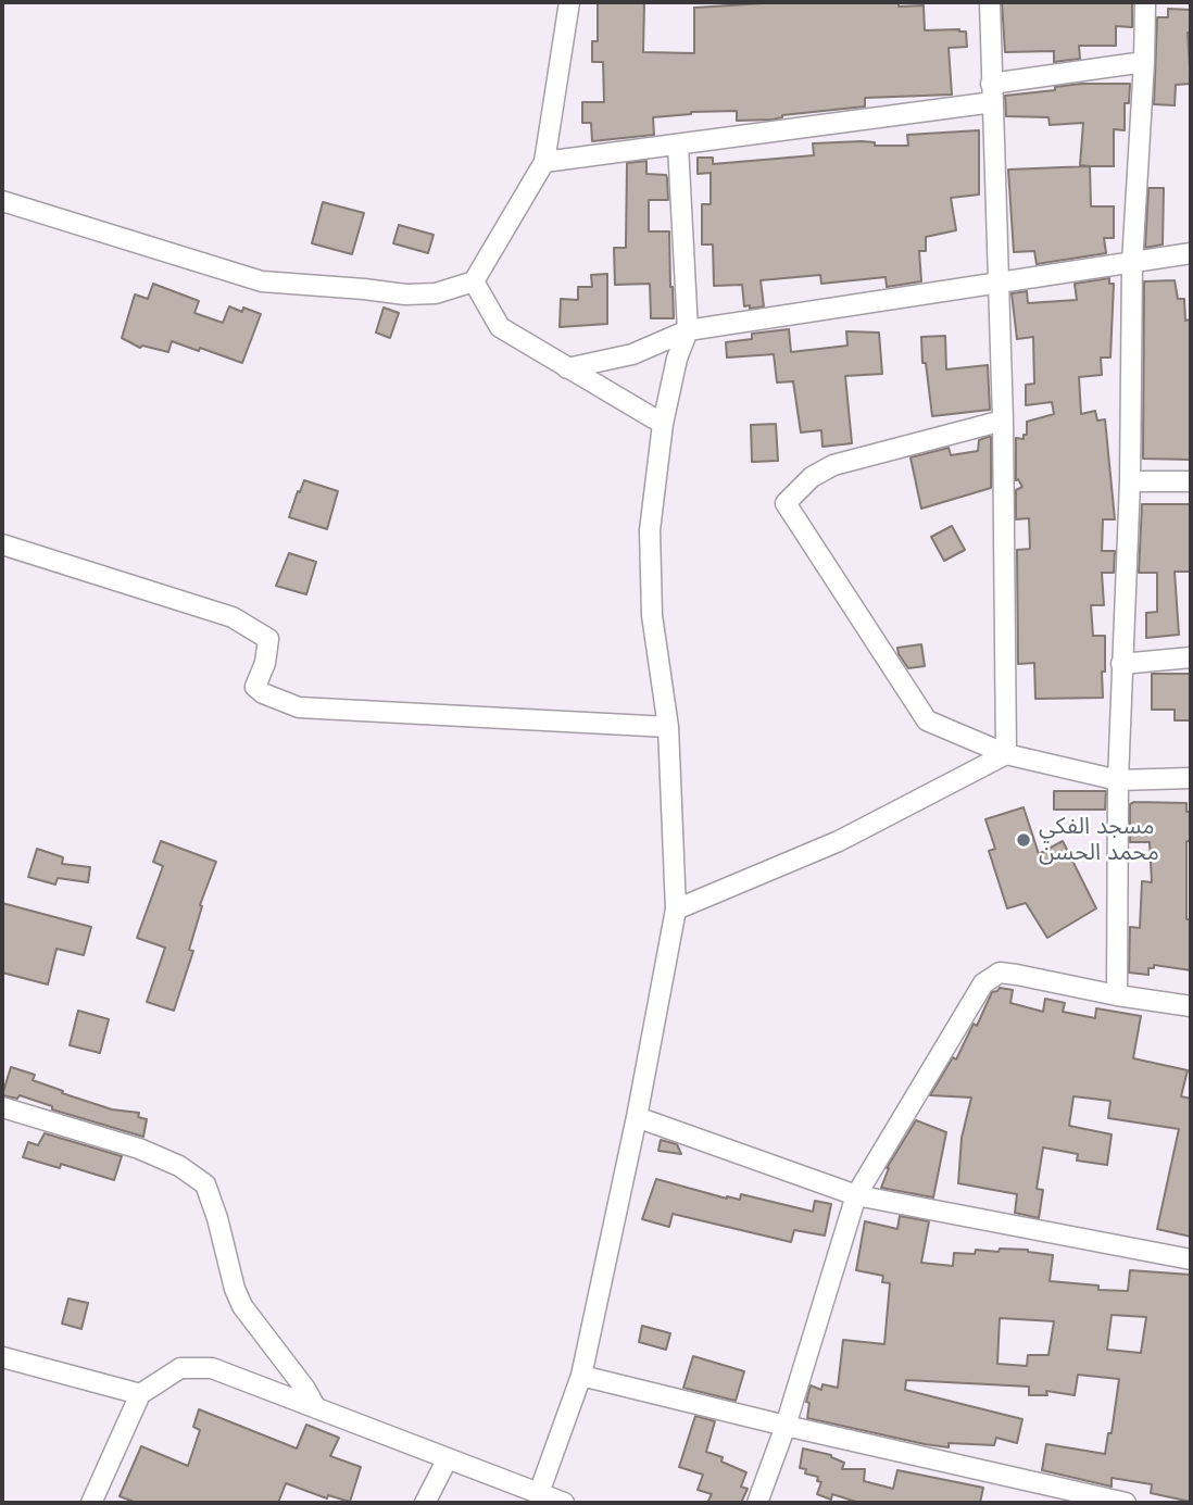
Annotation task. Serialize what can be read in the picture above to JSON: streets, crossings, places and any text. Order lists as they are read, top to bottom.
{
  "places": ["مسجد الفكي محمد الحسن"]
}
